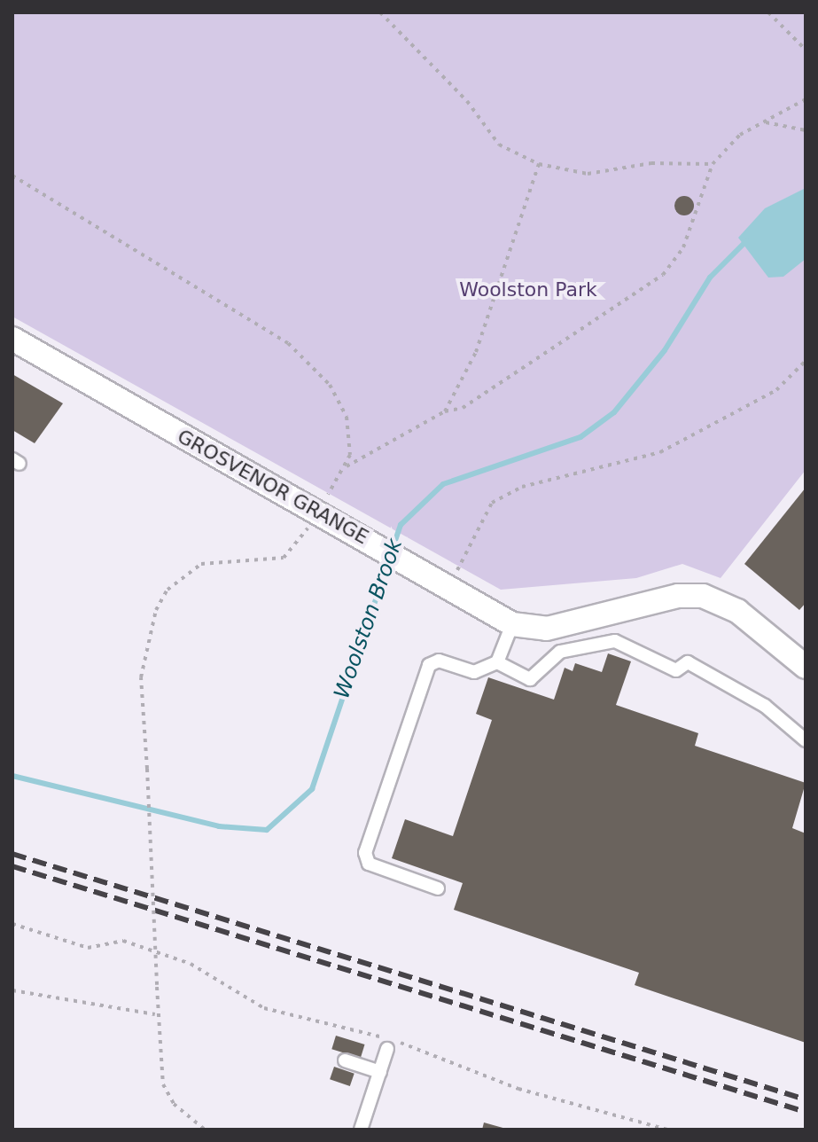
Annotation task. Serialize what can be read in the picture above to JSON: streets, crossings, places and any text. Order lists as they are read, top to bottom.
{
  "streets": {
    "street": ["GROSVENOR GRANGE"]
  },
  "water": ["Woolston Brook"],
  "parks": ["Woolston Park"]
}
